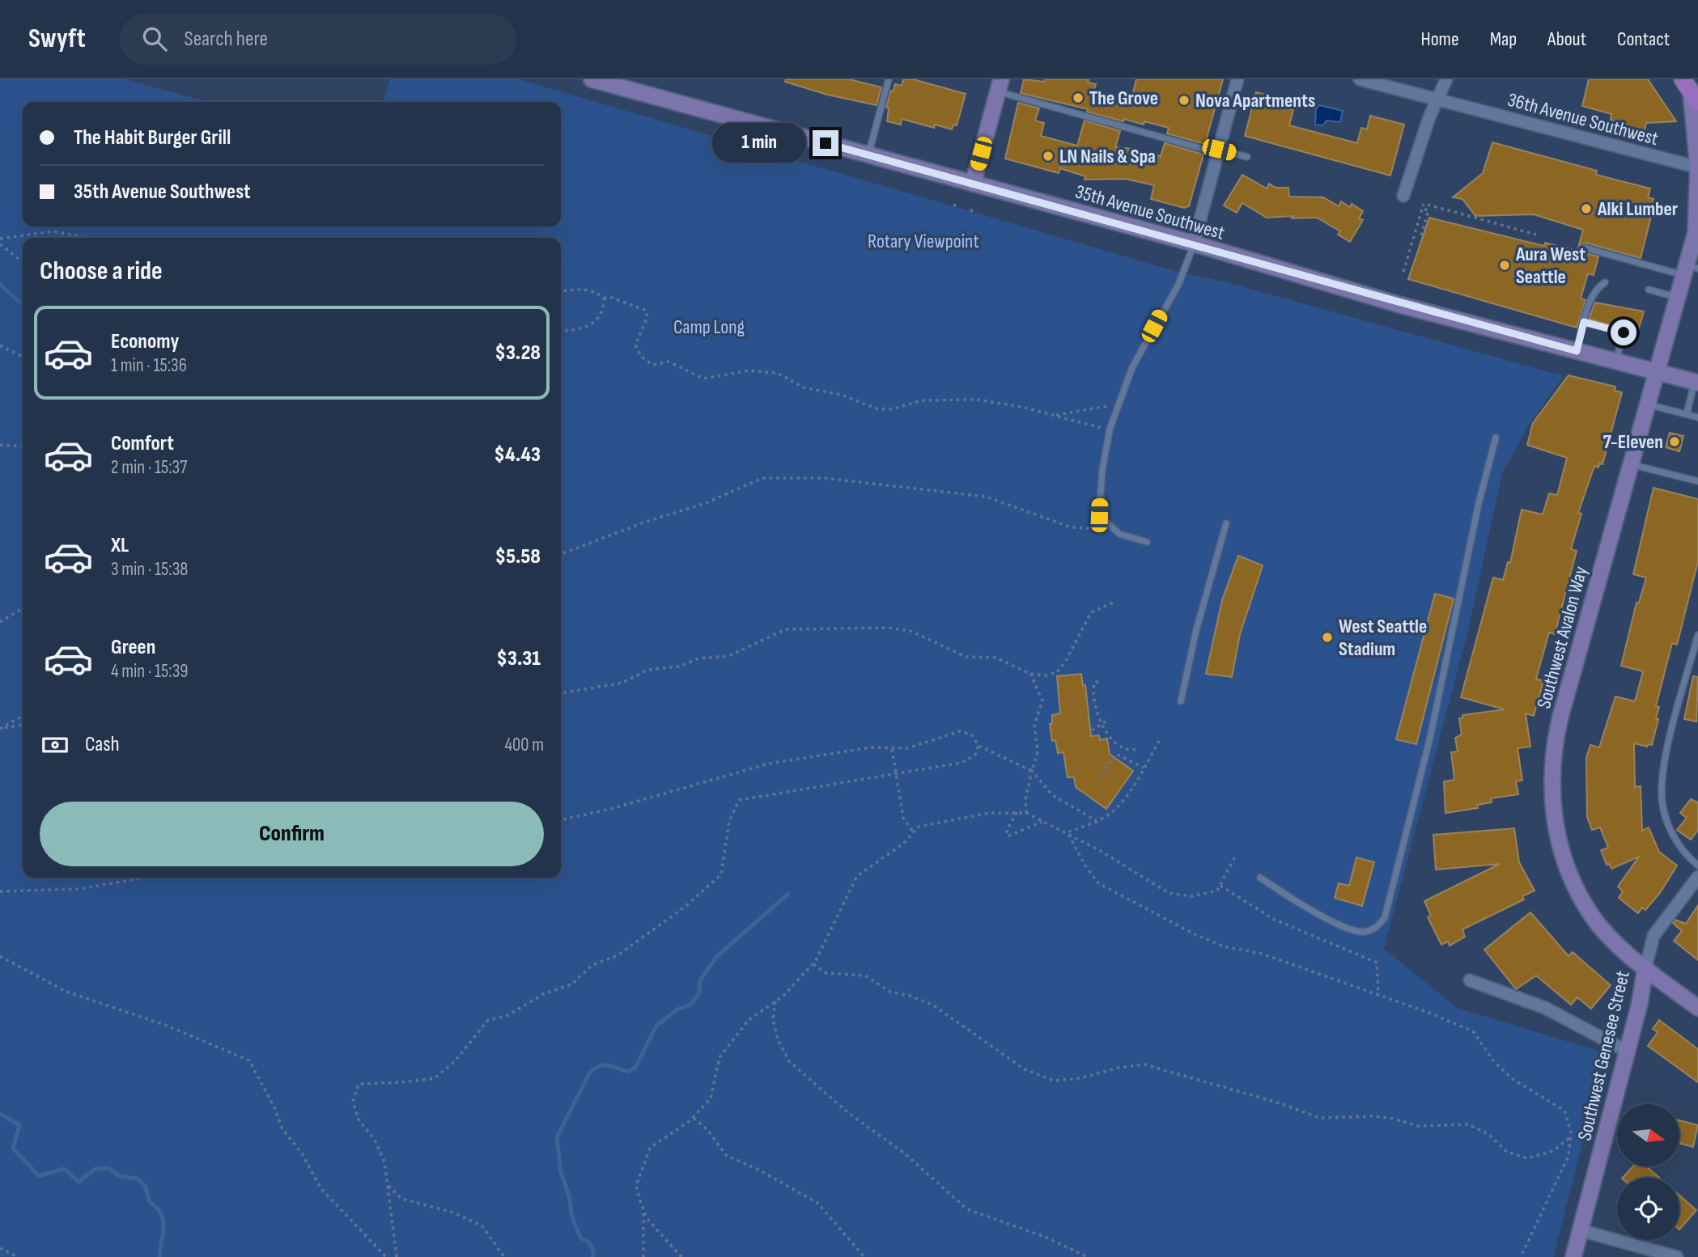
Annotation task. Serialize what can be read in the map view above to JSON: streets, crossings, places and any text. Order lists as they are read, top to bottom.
{
  "streets": {
    "main road": ["35th Avenue Southwest", "Southwest Avalon Way", "Southwest Genesee Street"],
    "street": ["36th Avenue Southwest"]
  },
  "crossings": [
    ["36th Avenue Southwest", "Southwest Avalon Way"],
    ["35th Avenue Southwest", "Southwest Avalon Way"],
    ["Southwest Avalon Way", "Southwest Genesee Street"]
  ],
  "parks": ["Rotary Viewpoint", "Camp Long"],
  "places": [
    "The Grove",
    "Nova Apartments",
    "LN Nails & Spa",
    "Alki Lumber",
    "Aura West Seattle",
    "7-Eleven",
    "West Seattle Stadium"
  ],
  "north": "right",
  "page": {
    "header": "Swyft",
    "search": "Search here",
    "nav": [
      "Home",
      "Map",
      "About",
      "Contact"
    ],
    "banner": ["The Habit Burger Grill", "35th Avenue Southwest"],
    "bubble": "1 min",
    "heading": "Choose a ride",
    "list": [
      {
        "name": "Economy",
        "note": "1 min · 15:36",
        "value": "$3.28"
      },
      {
        "name": "Comfort",
        "note": "2 min · 15:37",
        "value": "$4.43"
      },
      {
        "name": "XL",
        "note": "3 min · 15:38",
        "value": "$5.58"
      },
      {
        "name": "Green",
        "note": "4 min · 15:39",
        "value": "$3.31"
      }
    ],
    "pay": ["Cash", "400 m"],
    "buttons": "Confirm"
  }
}
